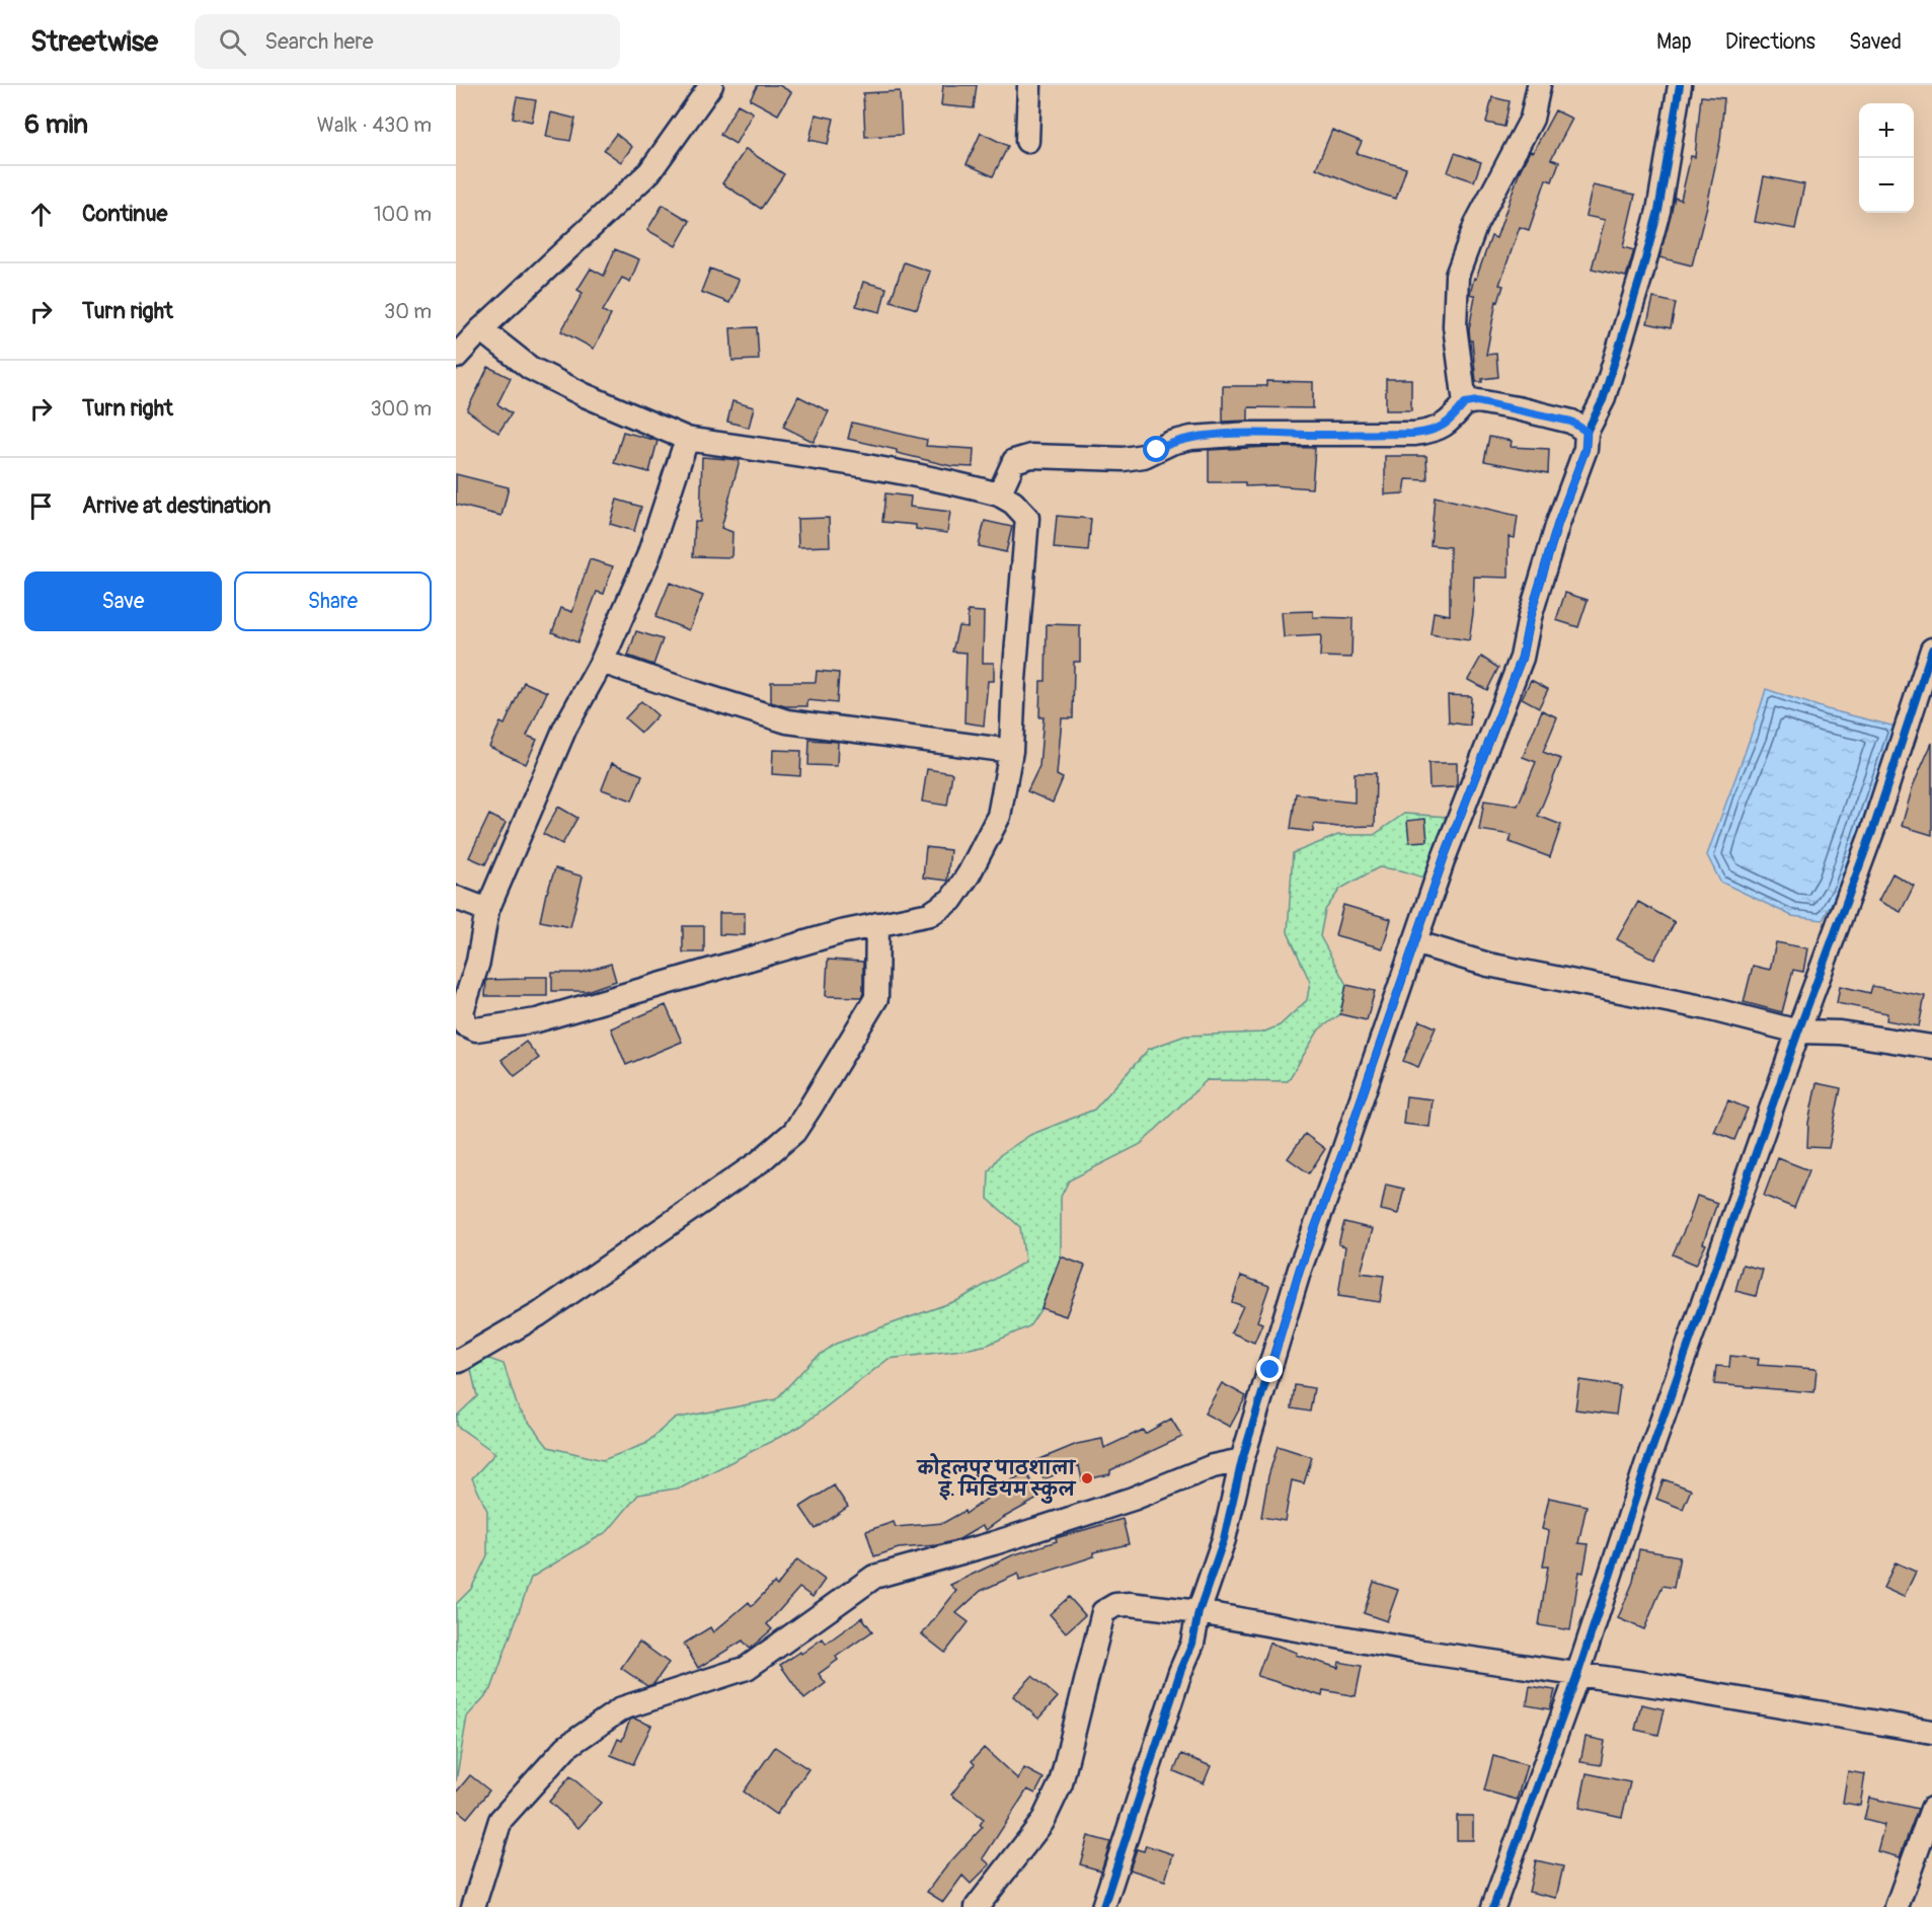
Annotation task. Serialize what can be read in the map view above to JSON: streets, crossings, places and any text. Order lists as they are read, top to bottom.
{
  "places": ["कोहलपुर पाठशाला इ. मिडियम स्कुल"],
  "page": {
    "header": "Streetwise",
    "search": "Search here",
    "nav": ["Map", "Directions", "Saved"],
    "heading": ["6 min", "Walk · 430 m"],
    "map_buttons": ["+", "−"],
    "list": [
      ["Continue", "100 m"],
      ["Turn right", "30 m"],
      ["Turn right", "300 m"],
      "Arrive at destination"
    ],
    "buttons": ["Save", "Share"]
  }
}
